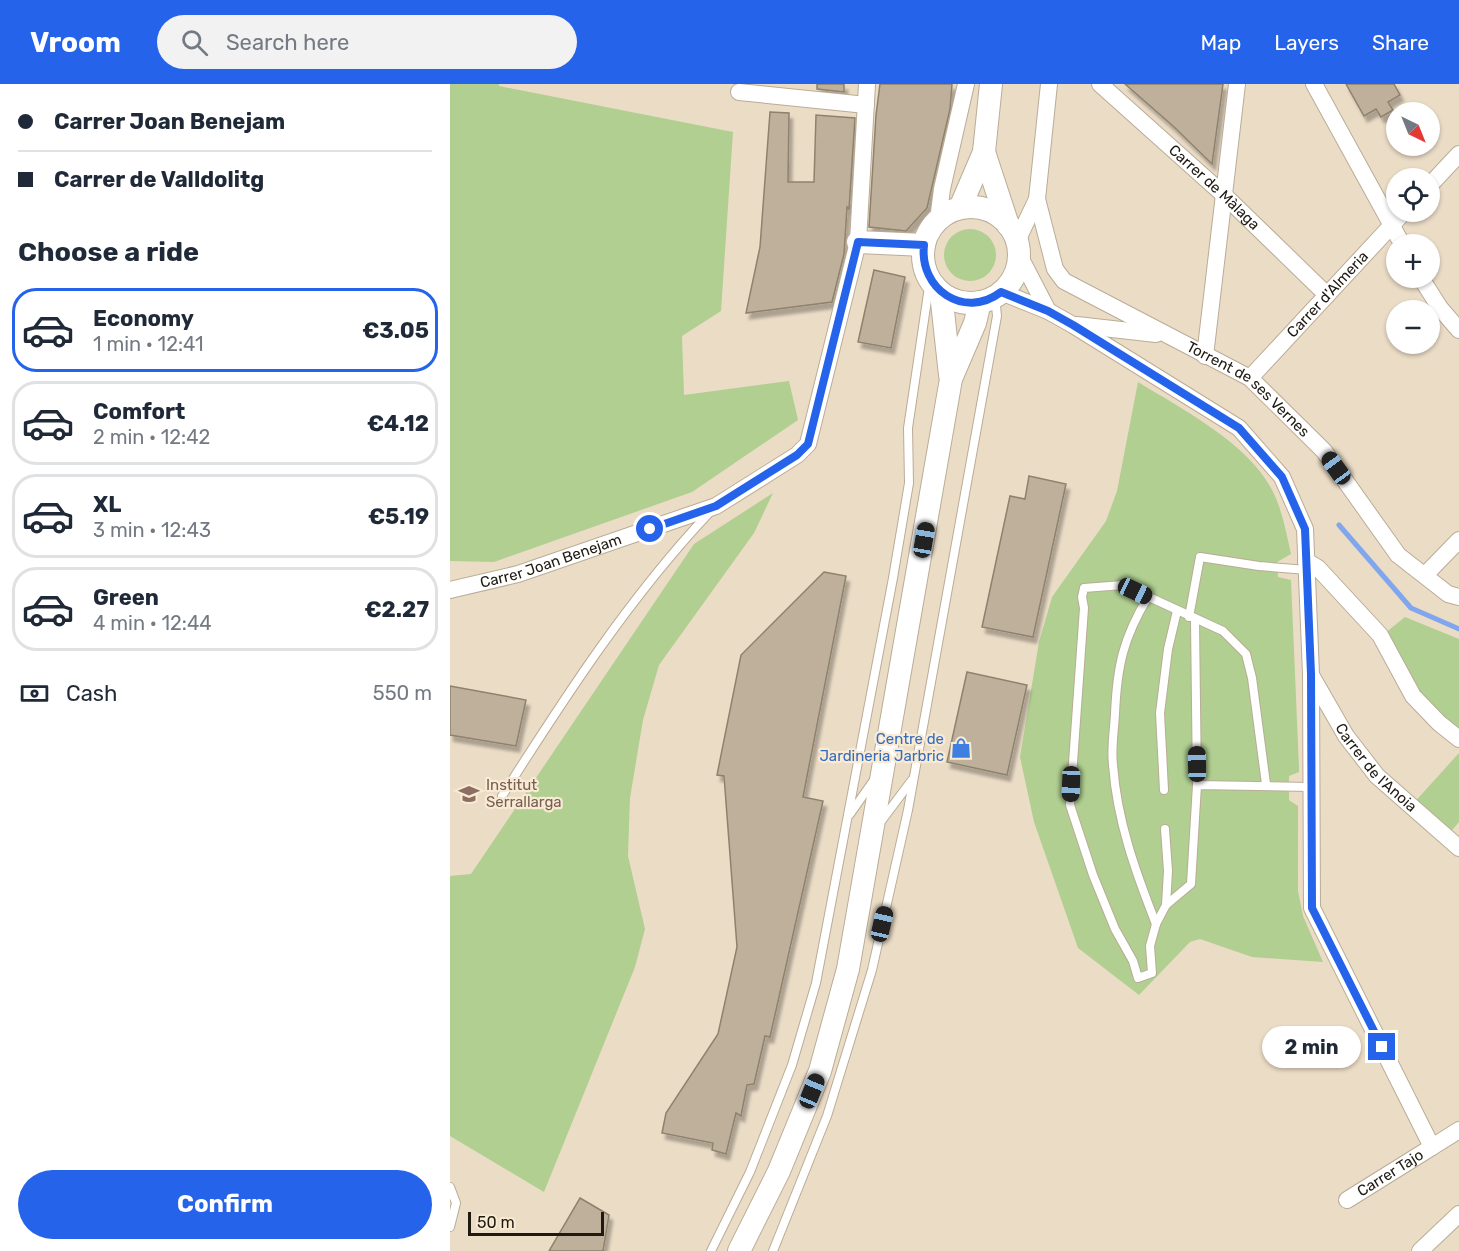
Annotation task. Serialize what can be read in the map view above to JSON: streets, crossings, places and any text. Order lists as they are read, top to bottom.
{
  "streets": {
    "street": [
      "Carrer de Màlaga",
      "Carrer d'Almeria",
      "Torrent de ses Vernes",
      "Carrer Joan Benejam",
      "Carrer de l'Anoia",
      "Carrer Tajo"
    ]
  },
  "crossings": [
    ["Carrer de Màlaga", "Carrer d'Almeria"],
    ["Carrer d'Almeria", "Torrent de ses Vernes"]
  ],
  "places": {
    "shop": ["Centre de Jardineria Jarbric"],
    "school or university": ["Institut Serrallarga"]
  },
  "scale_bar": "50 m",
  "north": "bottom right",
  "page": {
    "header": "Vroom",
    "search": "Search here",
    "nav": ["Map", "Layers", "Share"],
    "banner": ["Carrer Joan Benejam", "Carrer de Valldolitg"],
    "map_buttons": ["+", "−"],
    "heading": "Choose a ride",
    "list": [
      {
        "name": "Economy",
        "note": "1 min · 12:41",
        "value": "€3.05"
      },
      {
        "name": "Comfort",
        "note": "2 min · 12:42",
        "value": "€4.12"
      },
      {
        "name": "XL",
        "note": "3 min · 12:43",
        "value": "€5.19"
      },
      {
        "name": "Green",
        "note": "4 min · 12:44",
        "value": "€2.27"
      }
    ],
    "pay": ["Cash", "550 m"],
    "bubble": "2 min",
    "buttons": "Confirm",
    "scale": "50 m"
  }
}
